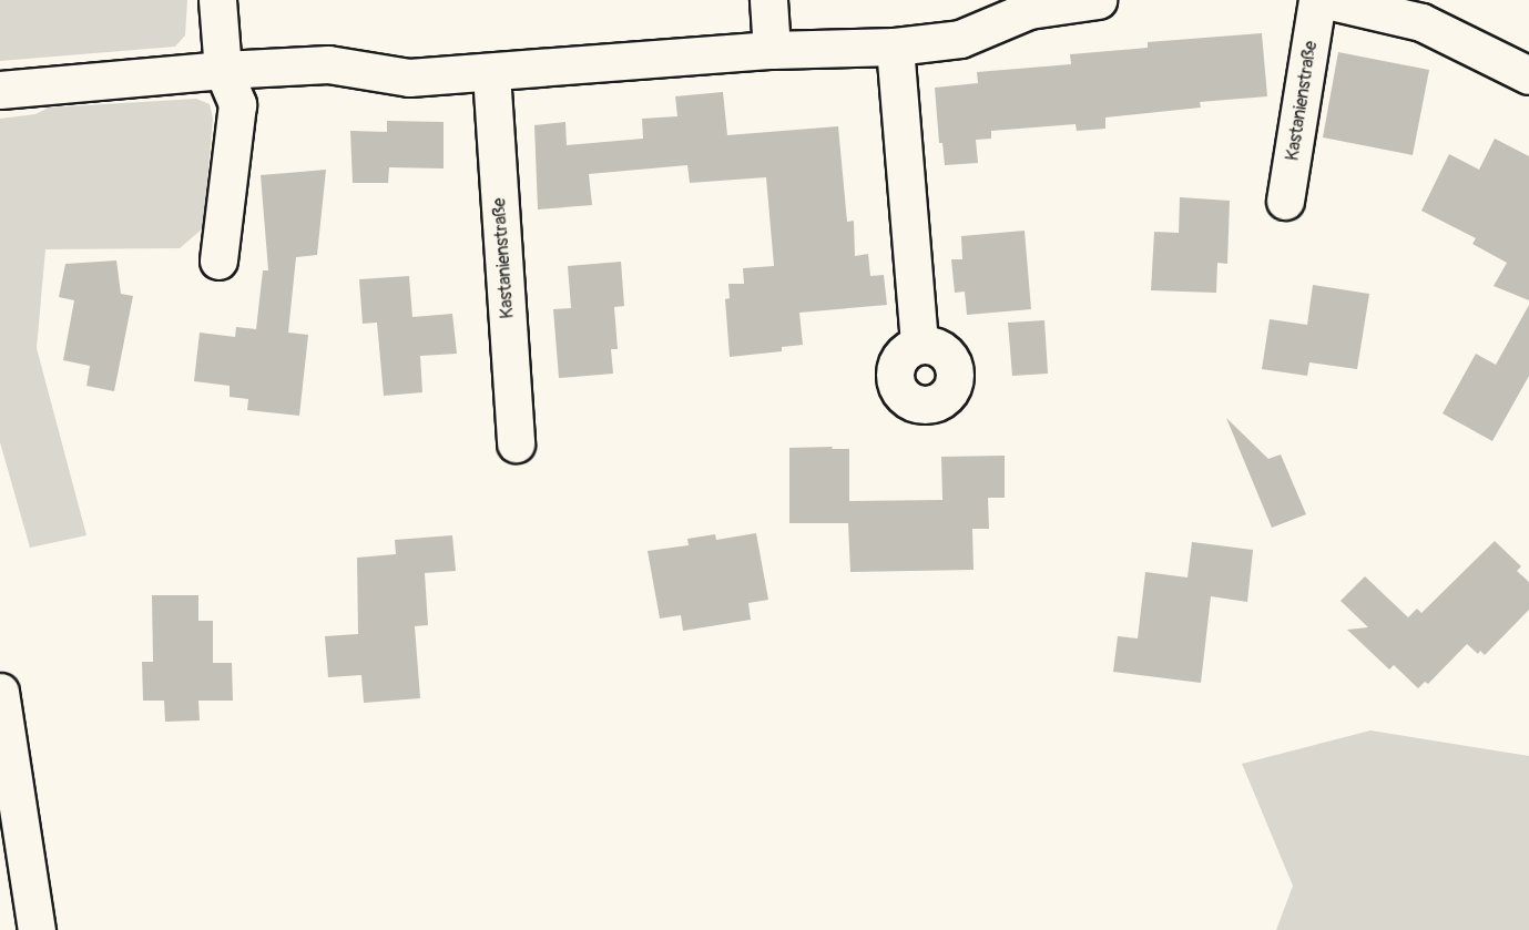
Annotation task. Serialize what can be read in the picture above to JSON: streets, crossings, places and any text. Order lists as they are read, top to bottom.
{
  "streets": {
    "street": ["Kastanienstraße"]
  }
}
